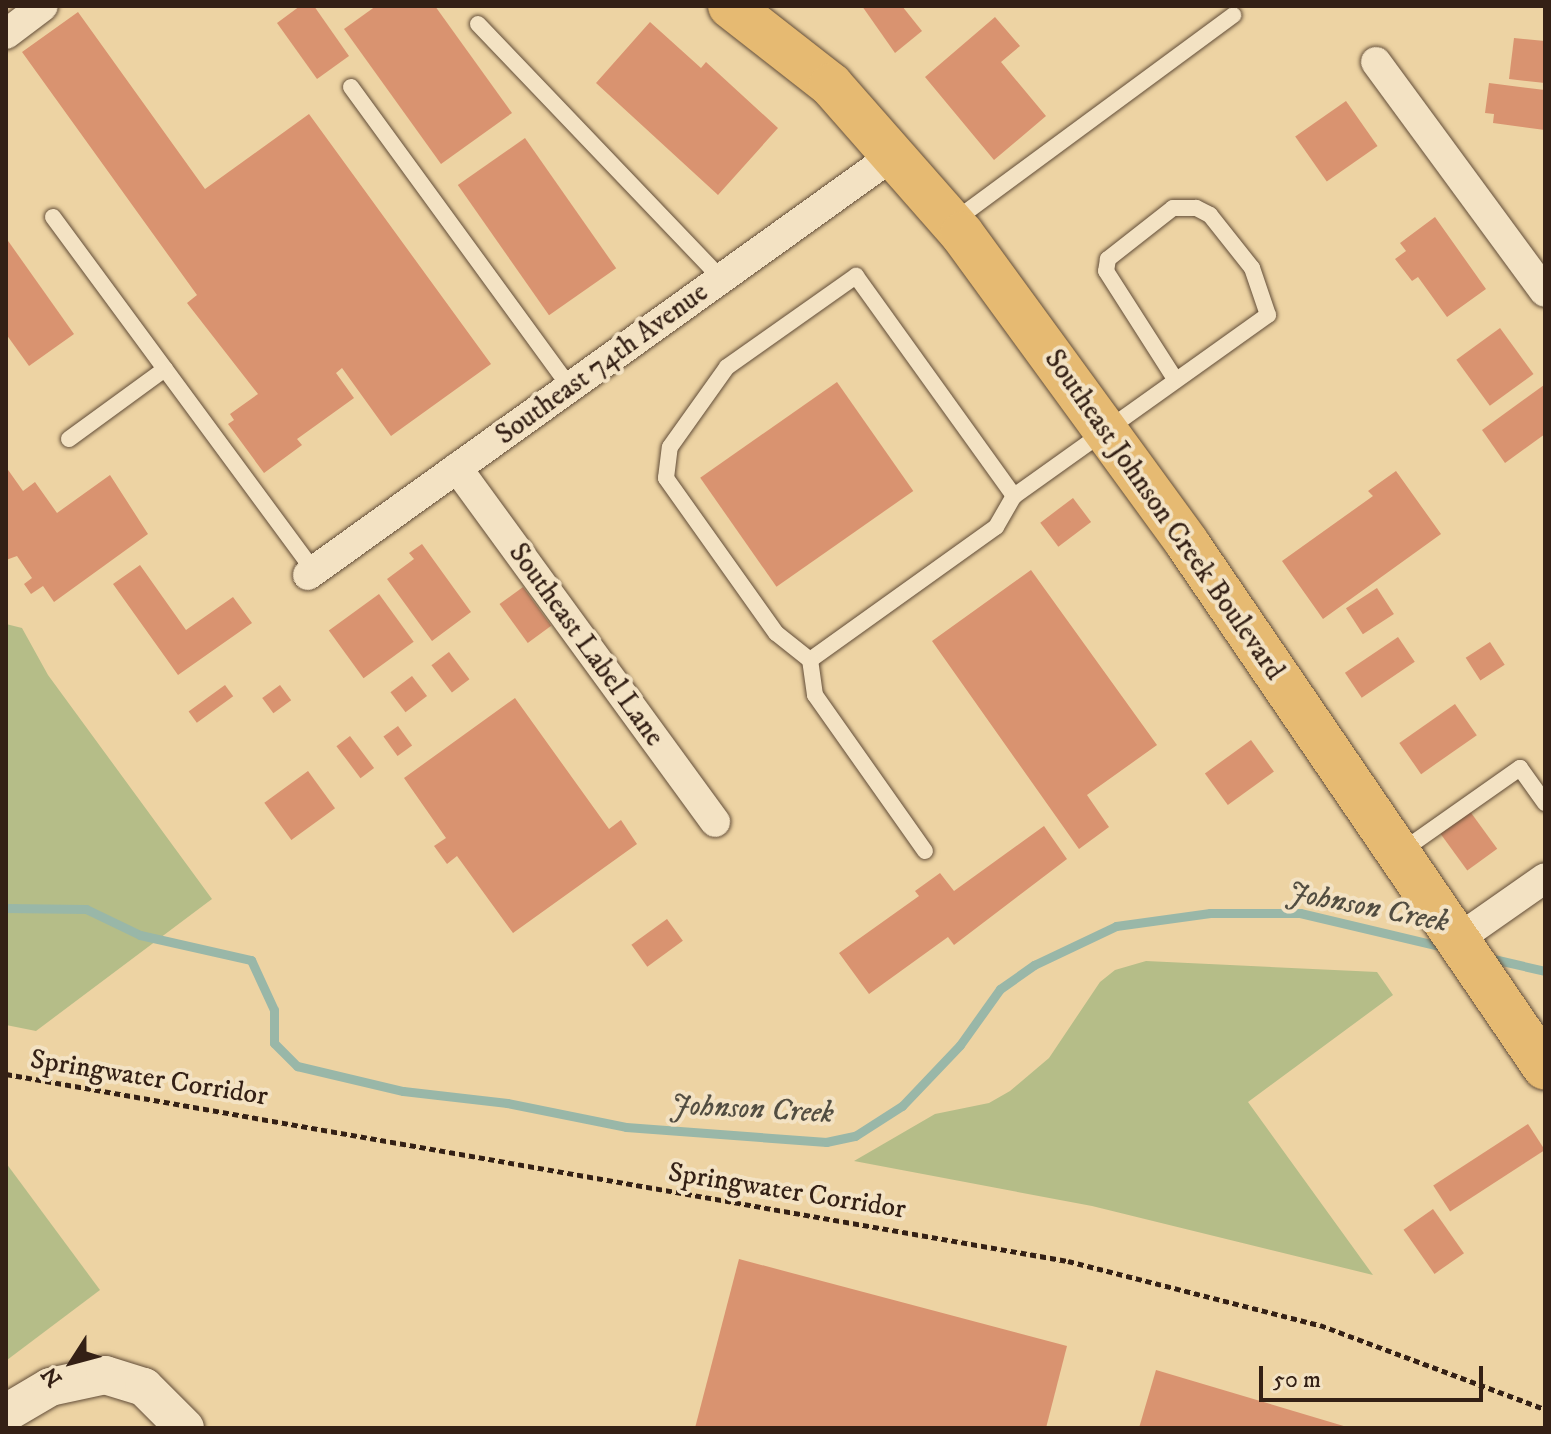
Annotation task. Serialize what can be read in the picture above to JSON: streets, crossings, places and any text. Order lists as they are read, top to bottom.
{
  "streets": {
    "main road": ["Southeast Johnson Creek Boulevard"],
    "street": ["Southeast 74th Avenue", "Southeast Label Lane"],
    "path": ["Springwater Corridor"]
  },
  "crossings": [
    ["Southeast 74th Avenue", "Southeast Johnson Creek Boulevard"],
    ["Southeast 74th Avenue", "Southeast Label Lane"]
  ],
  "water": ["Johnson Creek"],
  "scale_bar": "50 m",
  "north": "bottom left"
}
